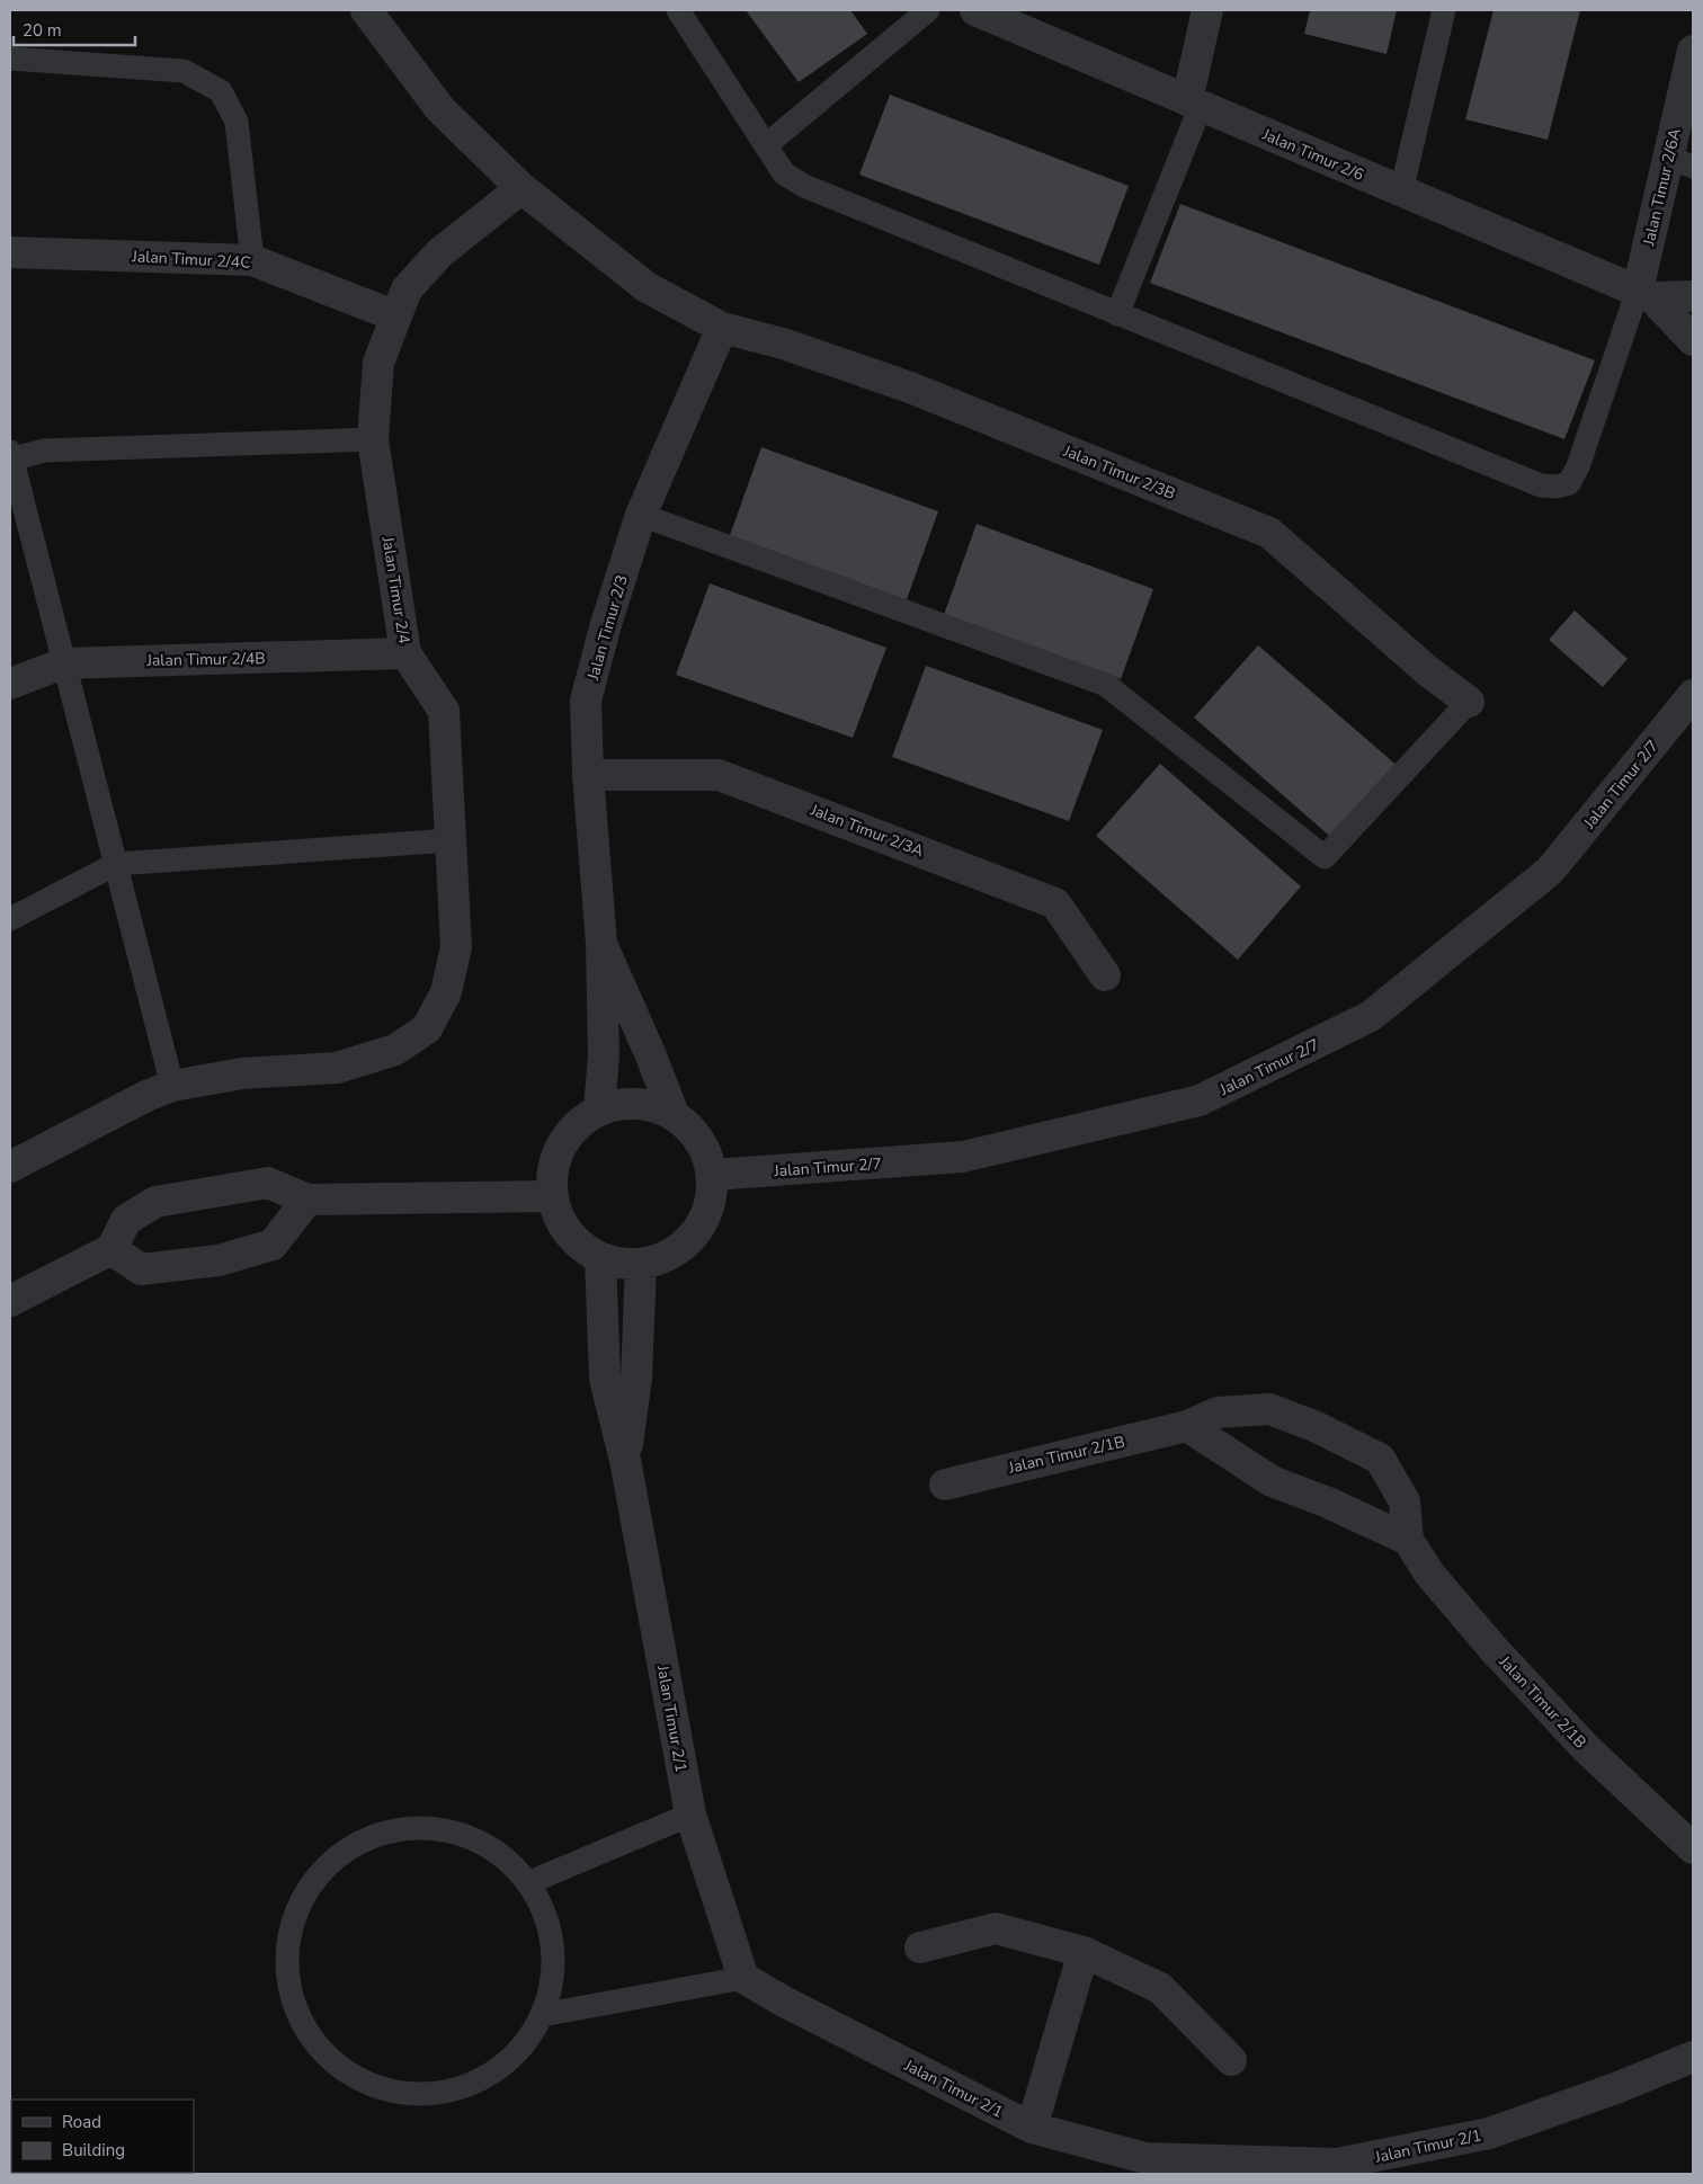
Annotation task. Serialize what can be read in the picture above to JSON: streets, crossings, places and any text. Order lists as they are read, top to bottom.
{
  "streets": {
    "street": [
      "Jalan Timur 2/6",
      "Jalan Timur 2/6A",
      "Jalan Timur 2/4C",
      "Jalan Timur 2/3B",
      "Jalan Timur 2/4",
      "Jalan Timur 2/3",
      "Jalan Timur 2/4B",
      "Jalan Timur 2/7",
      "Jalan Timur 2/3A",
      "Jalan Timur 2/1B",
      "Jalan Timur 2/1"
    ]
  },
  "crossings": [
    ["Jalan Timur 2/6", "Jalan Timur 2/6A"],
    ["Jalan Timur 2/4C", "Jalan Timur 2/4"],
    ["Jalan Timur 2/3B", "Jalan Timur 2/4"],
    ["Jalan Timur 2/3B", "Jalan Timur 2/3"],
    ["Jalan Timur 2/4", "Jalan Timur 2/4B"],
    ["Jalan Timur 2/3", "Jalan Timur 2/7"],
    ["Jalan Timur 2/3", "Jalan Timur 2/3A"],
    ["Jalan Timur 2/3", "Jalan Timur 2/1"],
    ["Jalan Timur 2/7", "Jalan Timur 2/1"]
  ],
  "legend": ["Road", "Building"],
  "scale_bar": "20 m"
}
